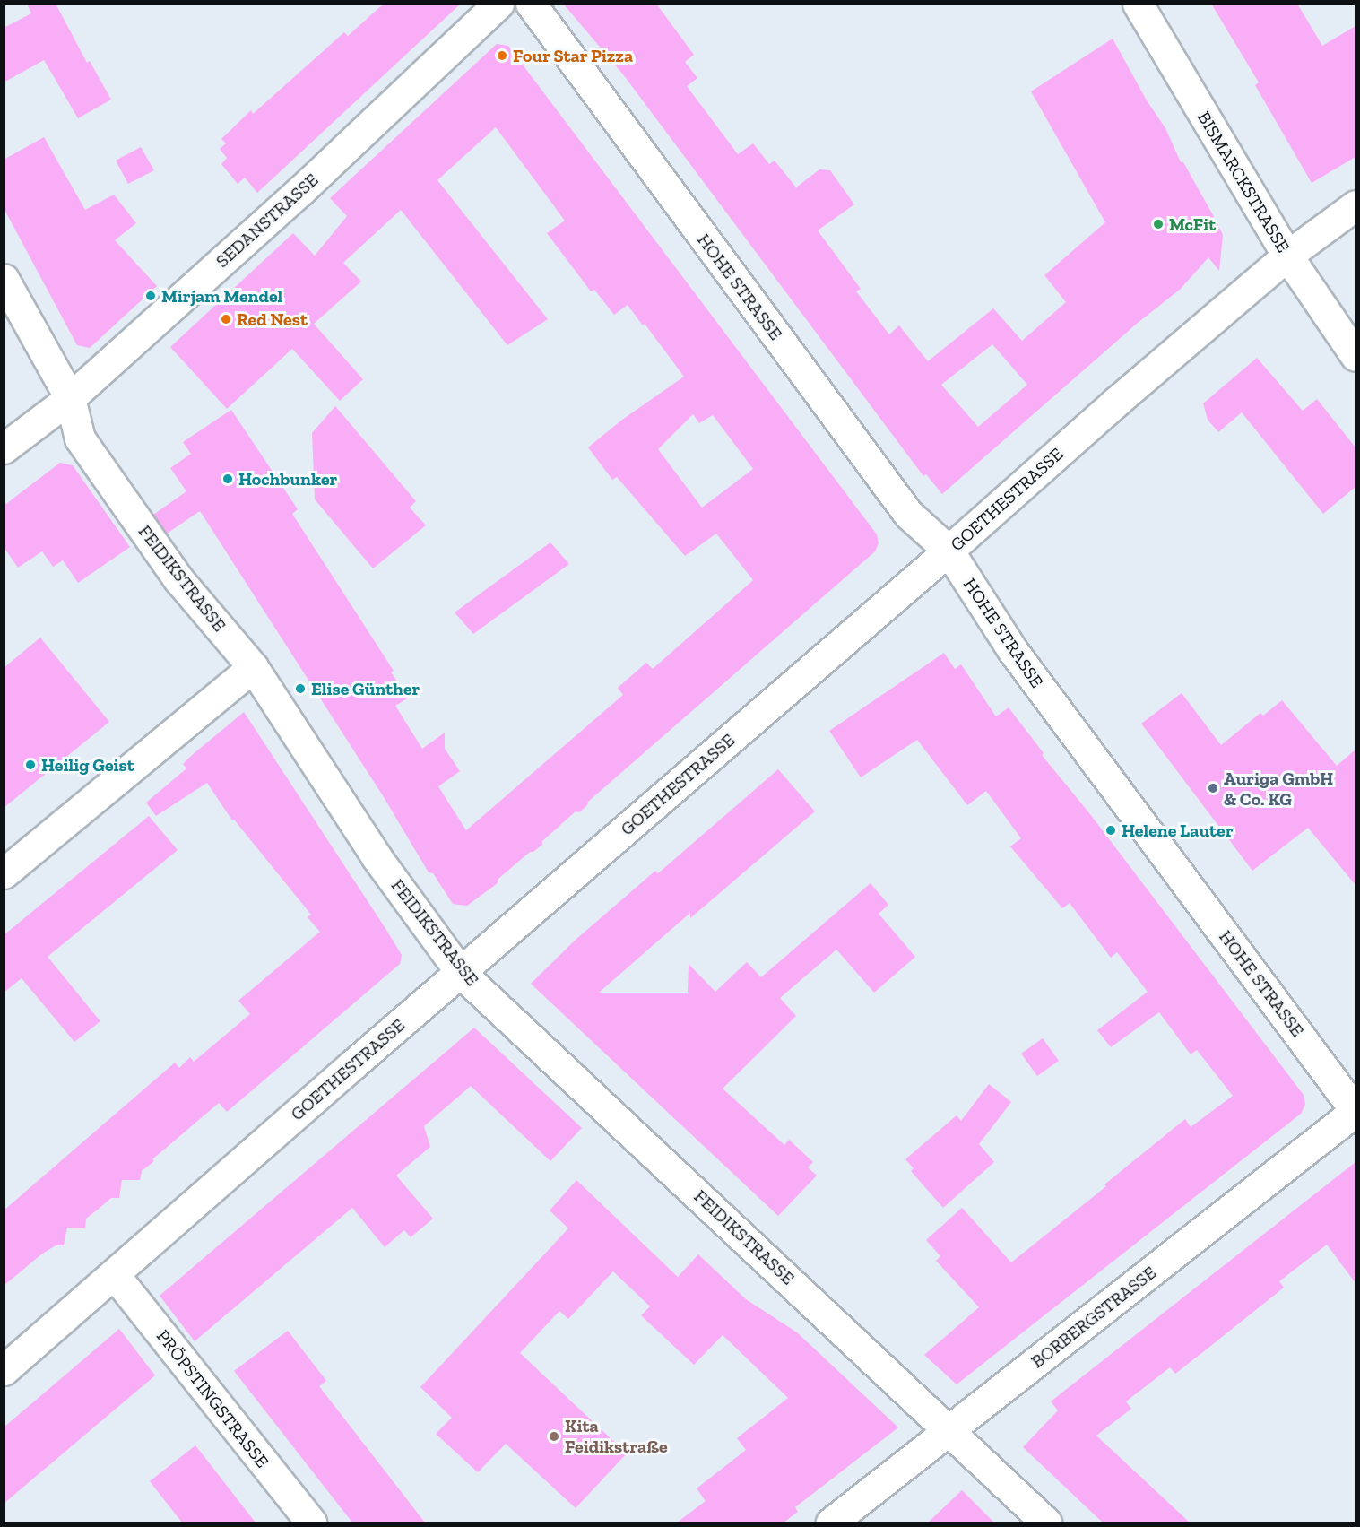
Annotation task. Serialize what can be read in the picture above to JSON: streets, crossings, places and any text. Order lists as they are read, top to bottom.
{
  "streets": {
    "street": [
      "BISMARCKSTRASSE",
      "SEDANSTRASSE",
      "HOHE STRASSE",
      "GOETHESTRASSE",
      "FEIDIKSTRASSE",
      "BORBERGSTRASSE",
      "PRÖPSTINGSTRASSE"
    ]
  },
  "crossings": [
    ["BISMARCKSTRASSE", "GOETHESTRASSE"],
    ["SEDANSTRASSE", "FEIDIKSTRASSE"],
    ["HOHE STRASSE", "GOETHESTRASSE"],
    ["HOHE STRASSE", "BORBERGSTRASSE"],
    ["GOETHESTRASSE", "FEIDIKSTRASSE"],
    ["GOETHESTRASSE", "PRÖPSTINGSTRASSE"],
    ["FEIDIKSTRASSE", "BORBERGSTRASSE"]
  ],
  "places": [
    "Four Star Pizza",
    "McFit",
    "Mirjam Mendel",
    "Red Nest",
    "Hochbunker",
    "Elise Günther",
    "Heilig Geist",
    "Auriga GmbH & Co. KG",
    "Helene Lauter",
    "Kita Feidikstraße"
  ]
}
